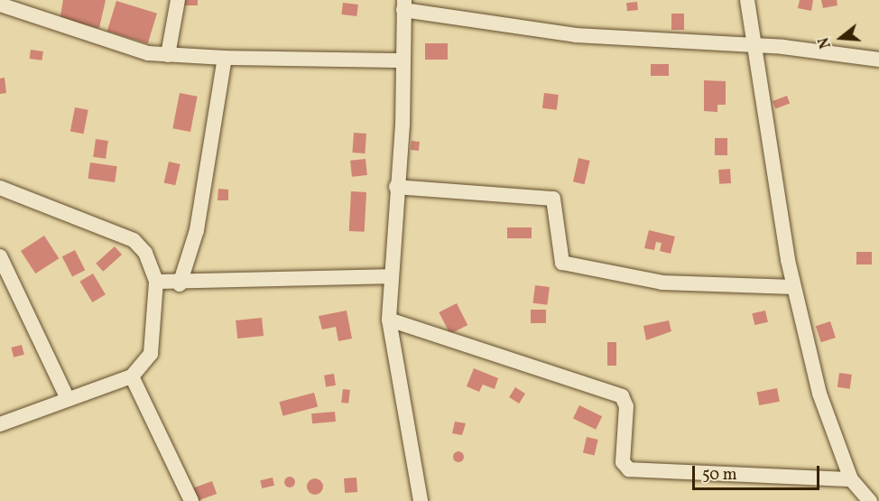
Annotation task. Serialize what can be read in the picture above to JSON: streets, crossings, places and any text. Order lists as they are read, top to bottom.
{
  "scale_bar": "50 m",
  "north": "left"
}
